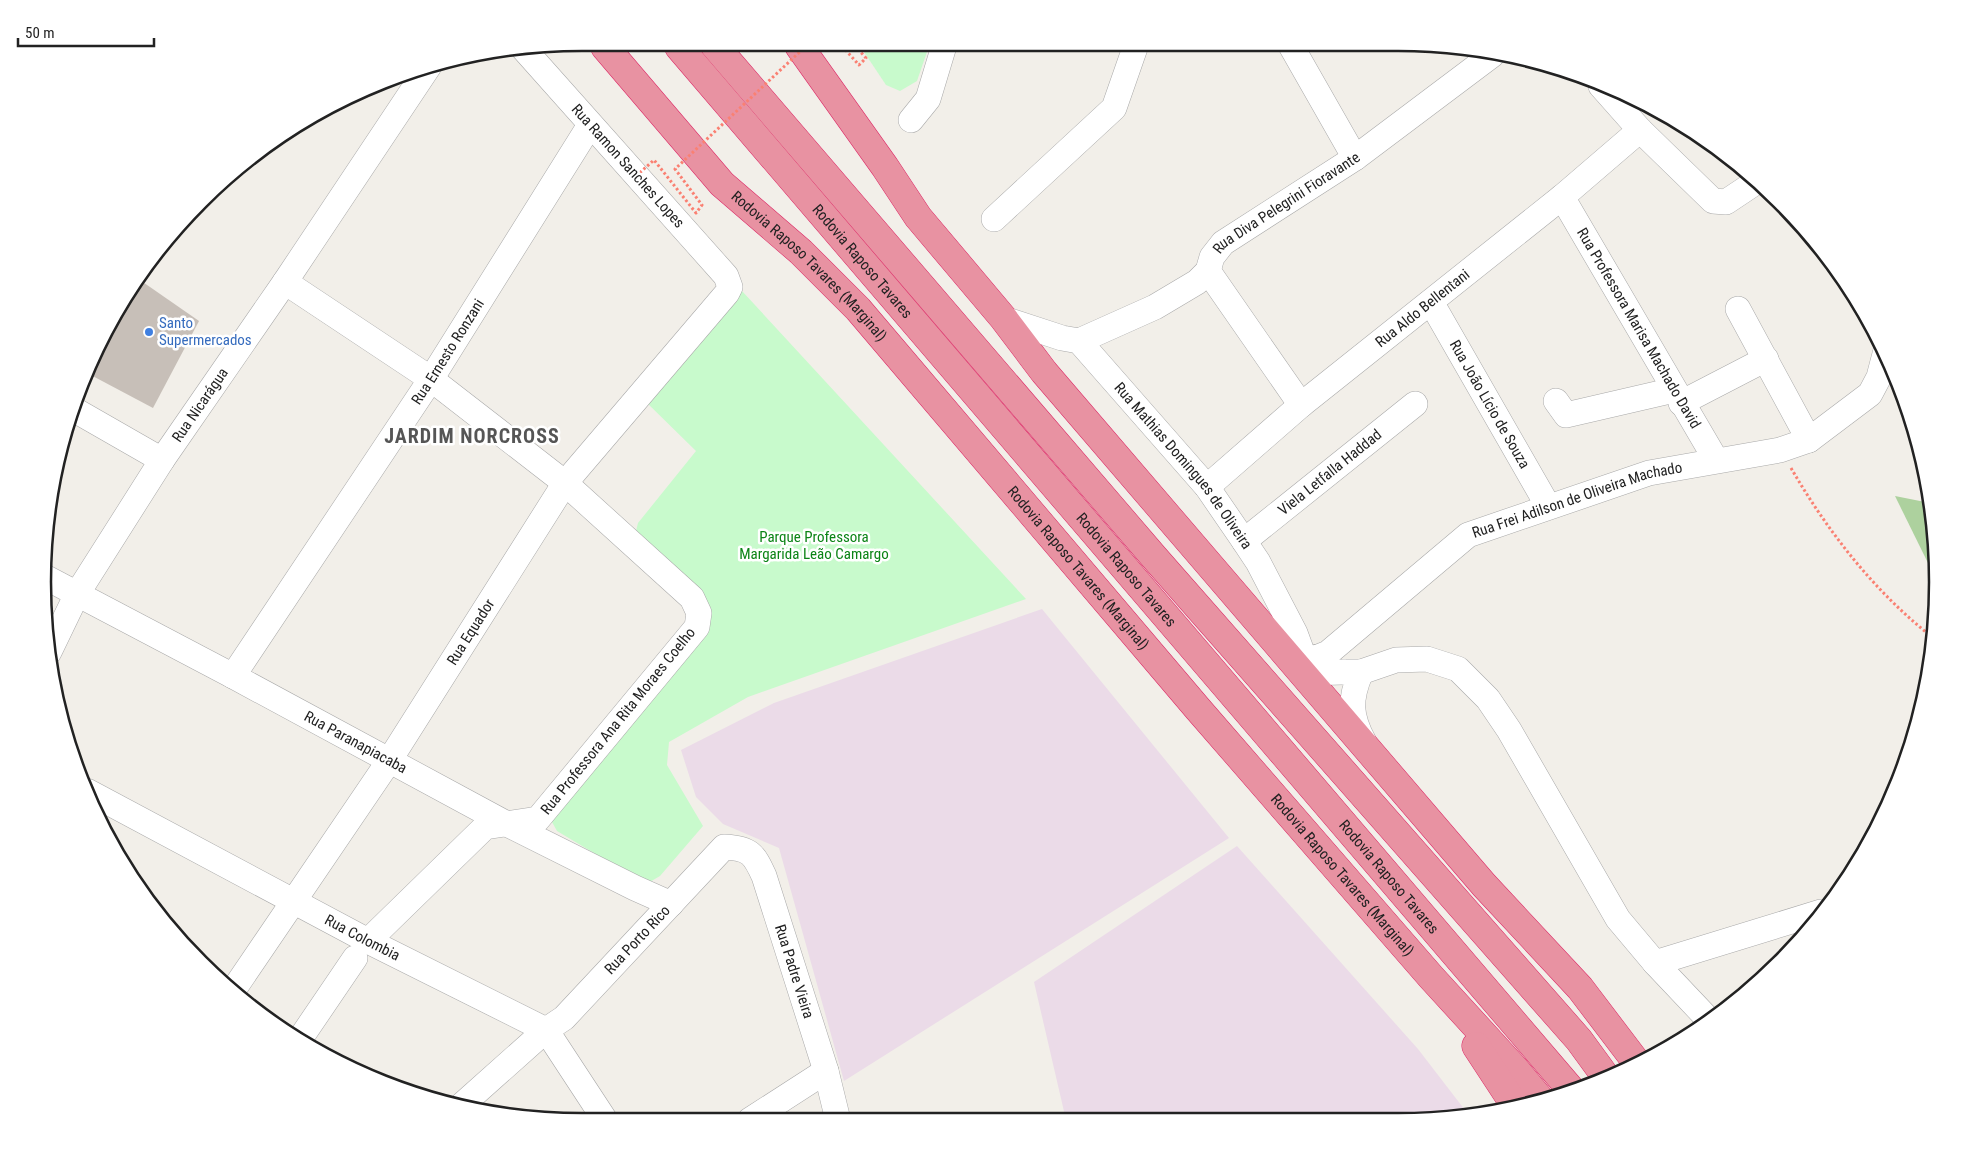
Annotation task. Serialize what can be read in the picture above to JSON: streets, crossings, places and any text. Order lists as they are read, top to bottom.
{
  "streets": {
    "highway": ["Rodovia Raposo Tavares", "Rodovia Raposo Tavares (Marginal)"],
    "street": [
      "Rua Ramon Sanches Lopes",
      "Rua Diva Pelegrini Fioravante",
      "Rua Aldo Bellentani",
      "Rua Professora Marisa Machado David",
      "Rua Ernesto Ronzani",
      "Rua João Lício de Souza",
      "Rua Nicarágua",
      "Rua Mathias Domingues de Oliveira",
      "Viela Letfalla Haddad",
      "Rua Frei Adilson de Oliveira Machado",
      "Rua Equador",
      "Rua Professora Ana Rita Moraes Coelho",
      "Rua Paranapiacaba",
      "Rua Colombia",
      "Rua Porto Rico",
      "Rua Padre Vieira"
    ]
  },
  "crossings": [
    ["Rua Ramon Sanches Lopes", "Rua Ernesto Ronzani"],
    ["Rua Ramon Sanches Lopes", "Rua Equador"],
    ["Rua Diva Pelegrini Fioravante", "Rua Mathias Domingues de Oliveira"],
    ["Rua Aldo Bellentani", "Rua Professora Marisa Machado David"],
    ["Rua Aldo Bellentani", "Rua João Lício de Souza"],
    ["Rua Aldo Bellentani", "Rua Mathias Domingues de Oliveira"],
    ["Rua Professora Marisa Machado David", "Rua Frei Adilson de Oliveira Machado"],
    ["Rua Ernesto Ronzani", "Rua Professora Ana Rita Moraes Coelho"],
    ["Rua Ernesto Ronzani", "Rua Paranapiacaba"],
    ["Rua João Lício de Souza", "Rua Frei Adilson de Oliveira Machado"],
    ["Rua Nicarágua", "Rua Professora Ana Rita Moraes Coelho"],
    ["Rua Nicarágua", "Rua Paranapiacaba"],
    ["Rua Mathias Domingues de Oliveira", "Viela Letfalla Haddad"],
    ["Rua Mathias Domingues de Oliveira", "Rua Frei Adilson de Oliveira Machado"],
    ["Rua Equador", "Rua Professora Ana Rita Moraes Coelho"],
    ["Rua Equador", "Rua Paranapiacaba"],
    ["Rua Equador", "Rua Colombia"],
    ["Rua Professora Ana Rita Moraes Coelho", "Rua Paranapiacaba"],
    ["Rua Professora Ana Rita Moraes Coelho", "Rua Colombia"],
    ["Rua Paranapiacaba", "Rua Porto Rico"],
    ["Rua Colombia", "Rua Porto Rico"],
    ["Rua Porto Rico", "Rua Padre Vieira"]
  ],
  "districts": ["JARDIM NORCROSS"],
  "parks": ["Parque Professora Margarida Leão Camargo"],
  "places": ["Santo Supermercados"],
  "scale_bar": "50 m"
}
